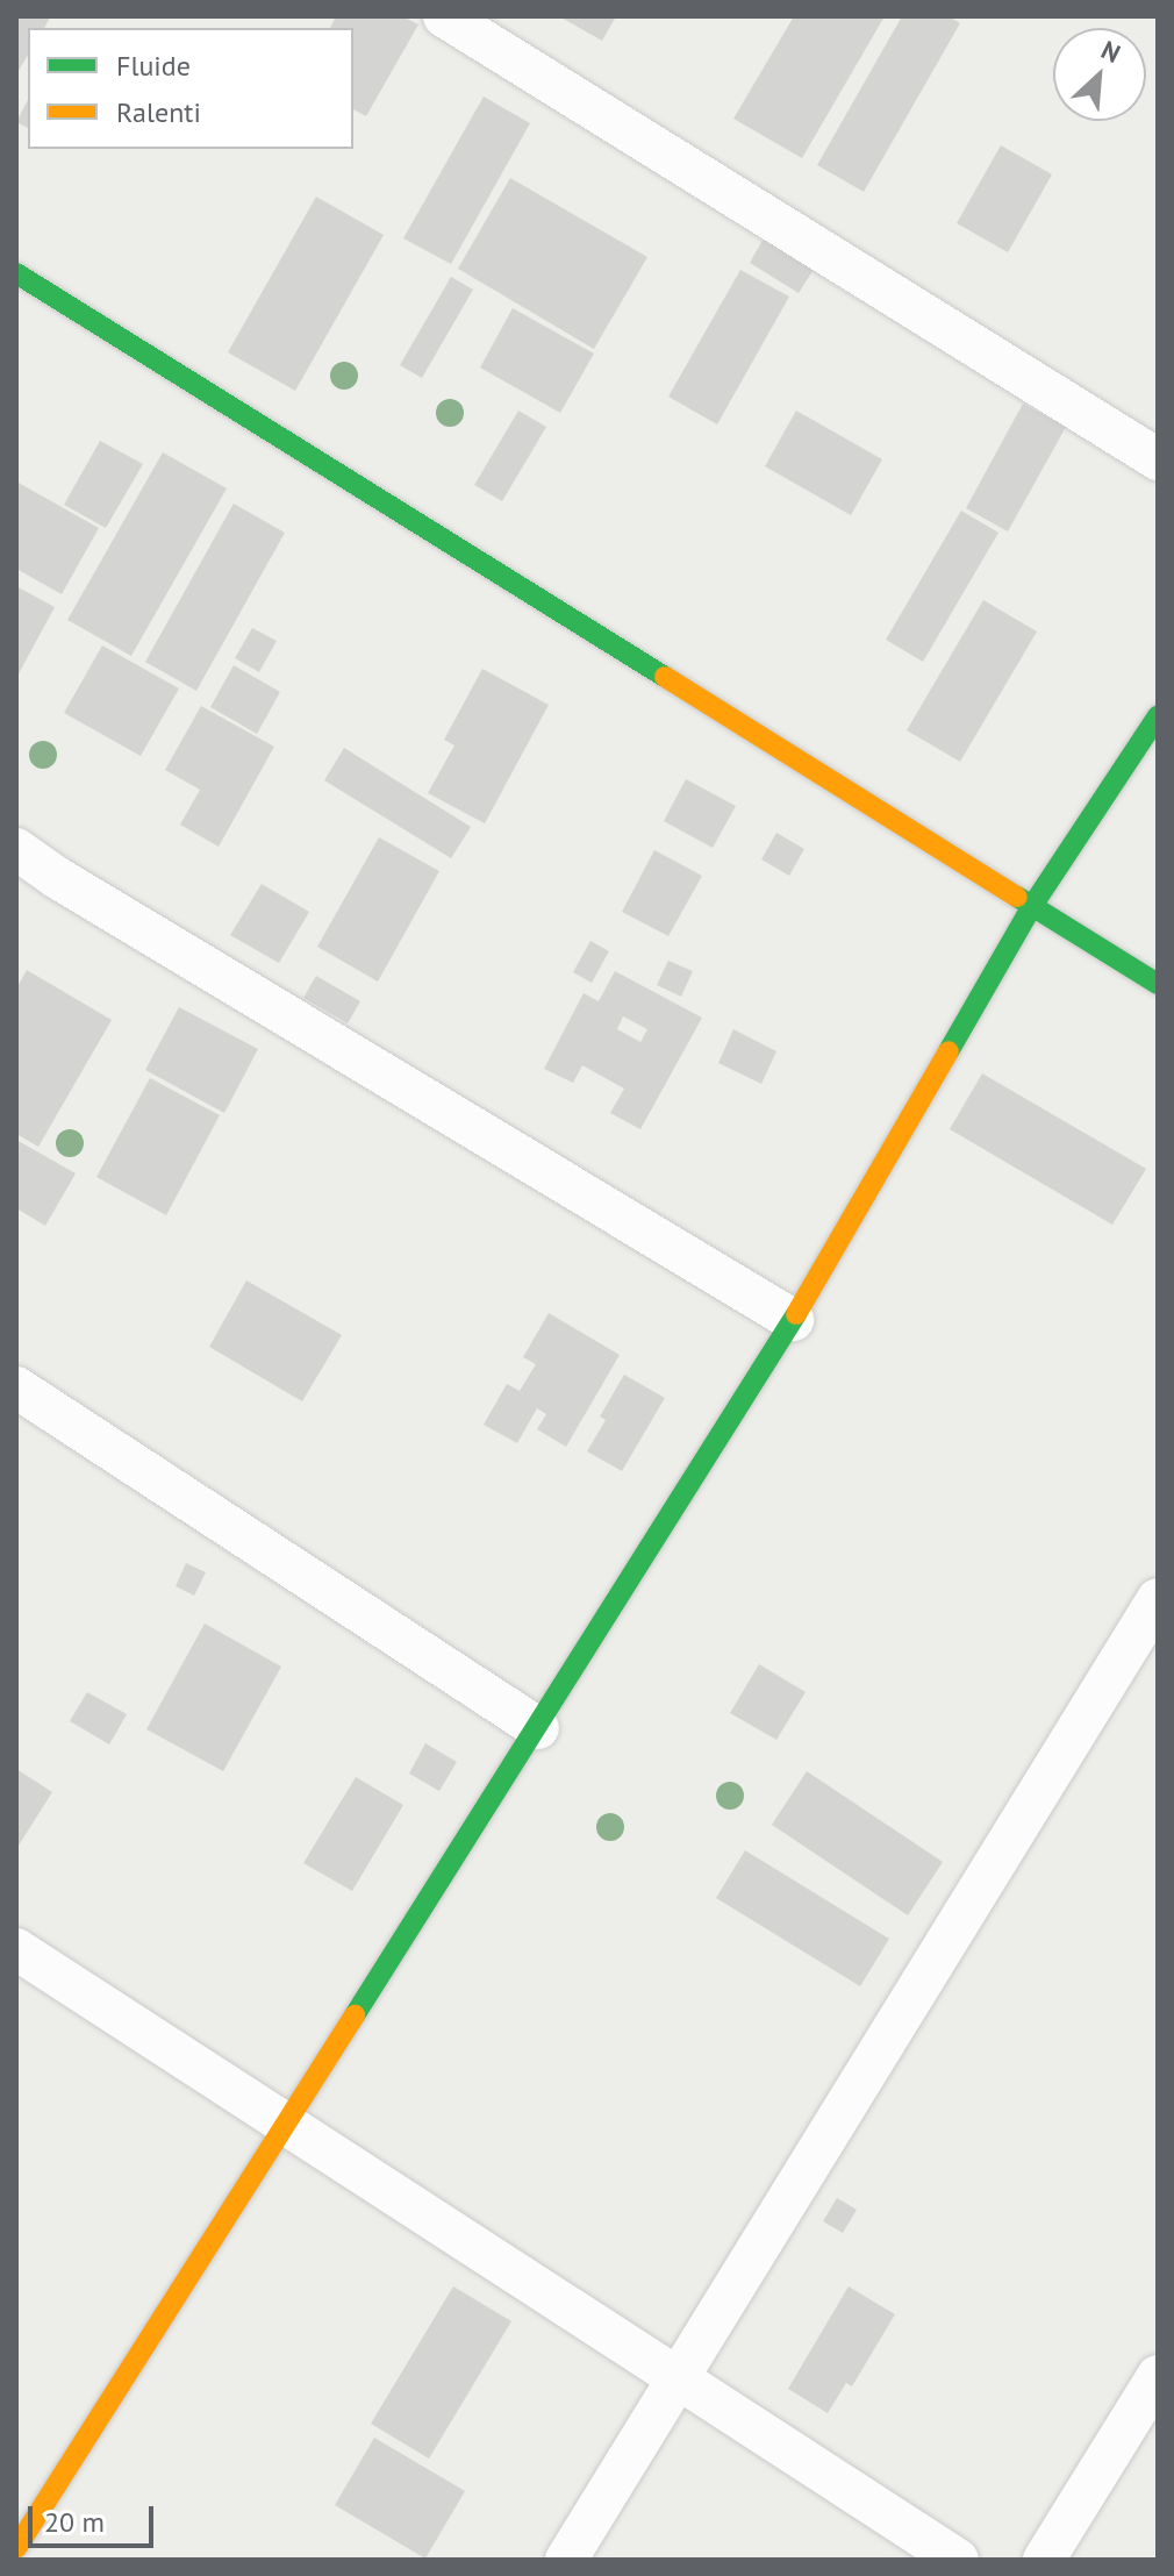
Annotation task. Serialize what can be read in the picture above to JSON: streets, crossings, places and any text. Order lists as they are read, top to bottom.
{
  "legend": ["Fluide", "Ralenti"],
  "scale_bar": "20 m",
  "north": "top right"
}
